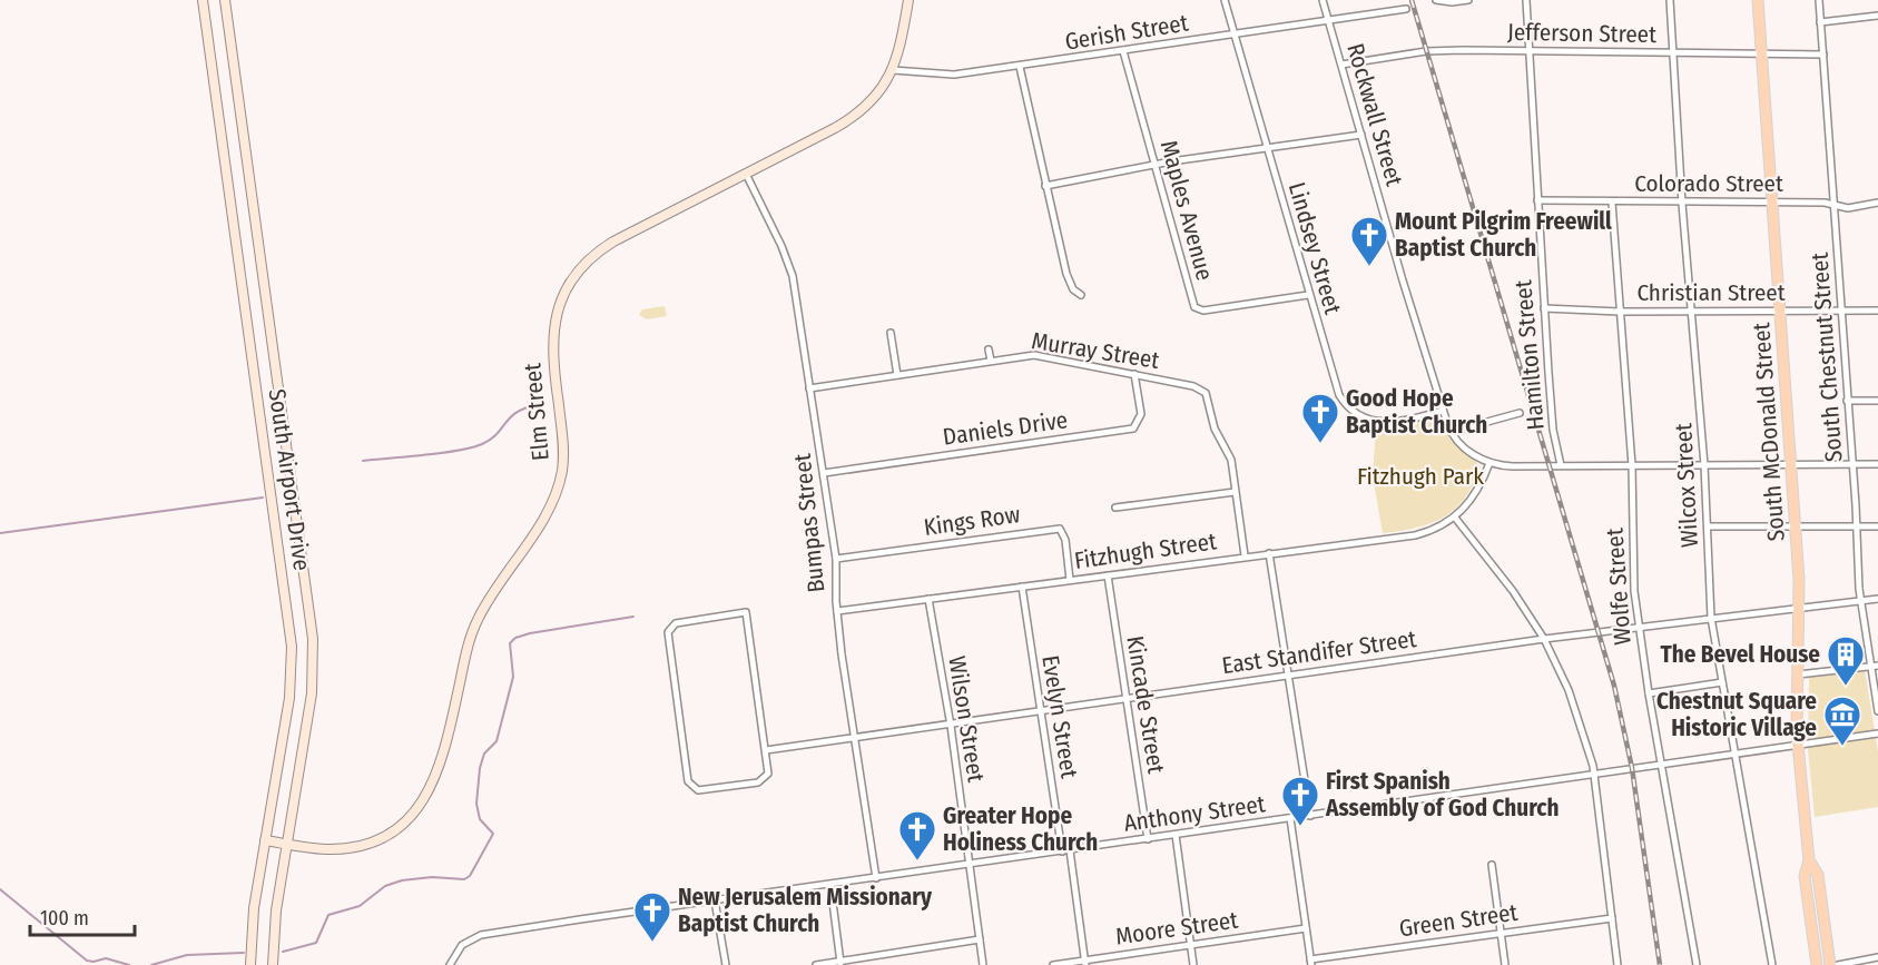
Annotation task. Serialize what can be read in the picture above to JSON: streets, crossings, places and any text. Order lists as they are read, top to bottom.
{
  "streets": {
    "main road": ["Elm Street", "South McDonald Street", "South Airport Drive"],
    "street": [
      "Gerish Street",
      "Jefferson Street",
      "Rockwall Street",
      "Colorado Street",
      "Maples Avenue",
      "Lindsey Street",
      "Christian Street",
      "Murray Street",
      "Hamilton Street",
      "South Chestnut Street",
      "Daniels Drive",
      "Wilcox Street",
      "Kings Row",
      "Bumpas Street",
      "Fitzhugh Street",
      "Wolfe Street",
      "East Standifer Street",
      "Kincade Street",
      "Evelyn Street",
      "Wilson Street",
      "Anthony Street",
      "Green Street",
      "Moore Street"
    ]
  },
  "crossings": [
    ["Gerish Street", "Rockwall Street"],
    ["Gerish Street", "Maples Avenue"],
    ["Gerish Street", "Lindsey Street"],
    ["Gerish Street", "Elm Street"],
    ["Jefferson Street", "Rockwall Street"],
    ["Jefferson Street", "Hamilton Street"],
    ["Jefferson Street", "South Chestnut Street"],
    ["Jefferson Street", "South McDonald Street"],
    ["Jefferson Street", "Wilcox Street"],
    ["Rockwall Street", "Lindsey Street"],
    ["Rockwall Street", "Fitzhugh Street"],
    ["Colorado Street", "Hamilton Street"],
    ["Colorado Street", "South Chestnut Street"],
    ["Colorado Street", "South McDonald Street"],
    ["Colorado Street", "Wilcox Street"],
    ["Colorado Street", "Wolfe Street"],
    ["Maples Avenue", "Lindsey Street"],
    ["Christian Street", "Hamilton Street"],
    ["Christian Street", "South Chestnut Street"],
    ["Christian Street", "South McDonald Street"],
    ["Christian Street", "Wilcox Street"],
    ["Christian Street", "Wolfe Street"],
    ["Murray Street", "Daniels Drive"],
    ["Murray Street", "Bumpas Street"],
    ["Murray Street", "Fitzhugh Street"],
    ["South Chestnut Street", "East Standifer Street"],
    ["Elm Street", "South Airport Drive"],
    ["Elm Street", "Bumpas Street"],
    ["Daniels Drive", "Bumpas Street"],
    ["South McDonald Street", "East Standifer Street"],
    ["South McDonald Street", "Anthony Street"],
    ["Wilcox Street", "East Standifer Street"],
    ["Wilcox Street", "Anthony Street"],
    ["Kings Row", "Bumpas Street"],
    ["Kings Row", "Fitzhugh Street"],
    ["Bumpas Street", "Fitzhugh Street"],
    ["Bumpas Street", "East Standifer Street"],
    ["Bumpas Street", "Anthony Street"],
    ["Fitzhugh Street", "Kincade Street"],
    ["Fitzhugh Street", "Evelyn Street"],
    ["Fitzhugh Street", "Wilson Street"],
    ["Wolfe Street", "East Standifer Street"],
    ["Wolfe Street", "Anthony Street"],
    ["East Standifer Street", "Kincade Street"],
    ["East Standifer Street", "Evelyn Street"],
    ["East Standifer Street", "Wilson Street"],
    ["Kincade Street", "Anthony Street"],
    ["Evelyn Street", "Anthony Street"],
    ["Wilson Street", "Anthony Street"]
  ],
  "parks": ["Fitzhugh Park"],
  "places": {
    "church": [
      "Mount Pilgrim Freewill Baptist Church",
      "Good Hope Baptist Church",
      "First Spanish Assembly of God Church",
      "Greater Hope Holiness Church",
      "New Jerusalem Missionary Baptist Church"
    ],
    "building": ["The Bevel House"],
    "museum": ["Chestnut Square Historic Village"]
  },
  "scale_bar": "100 m"
}
